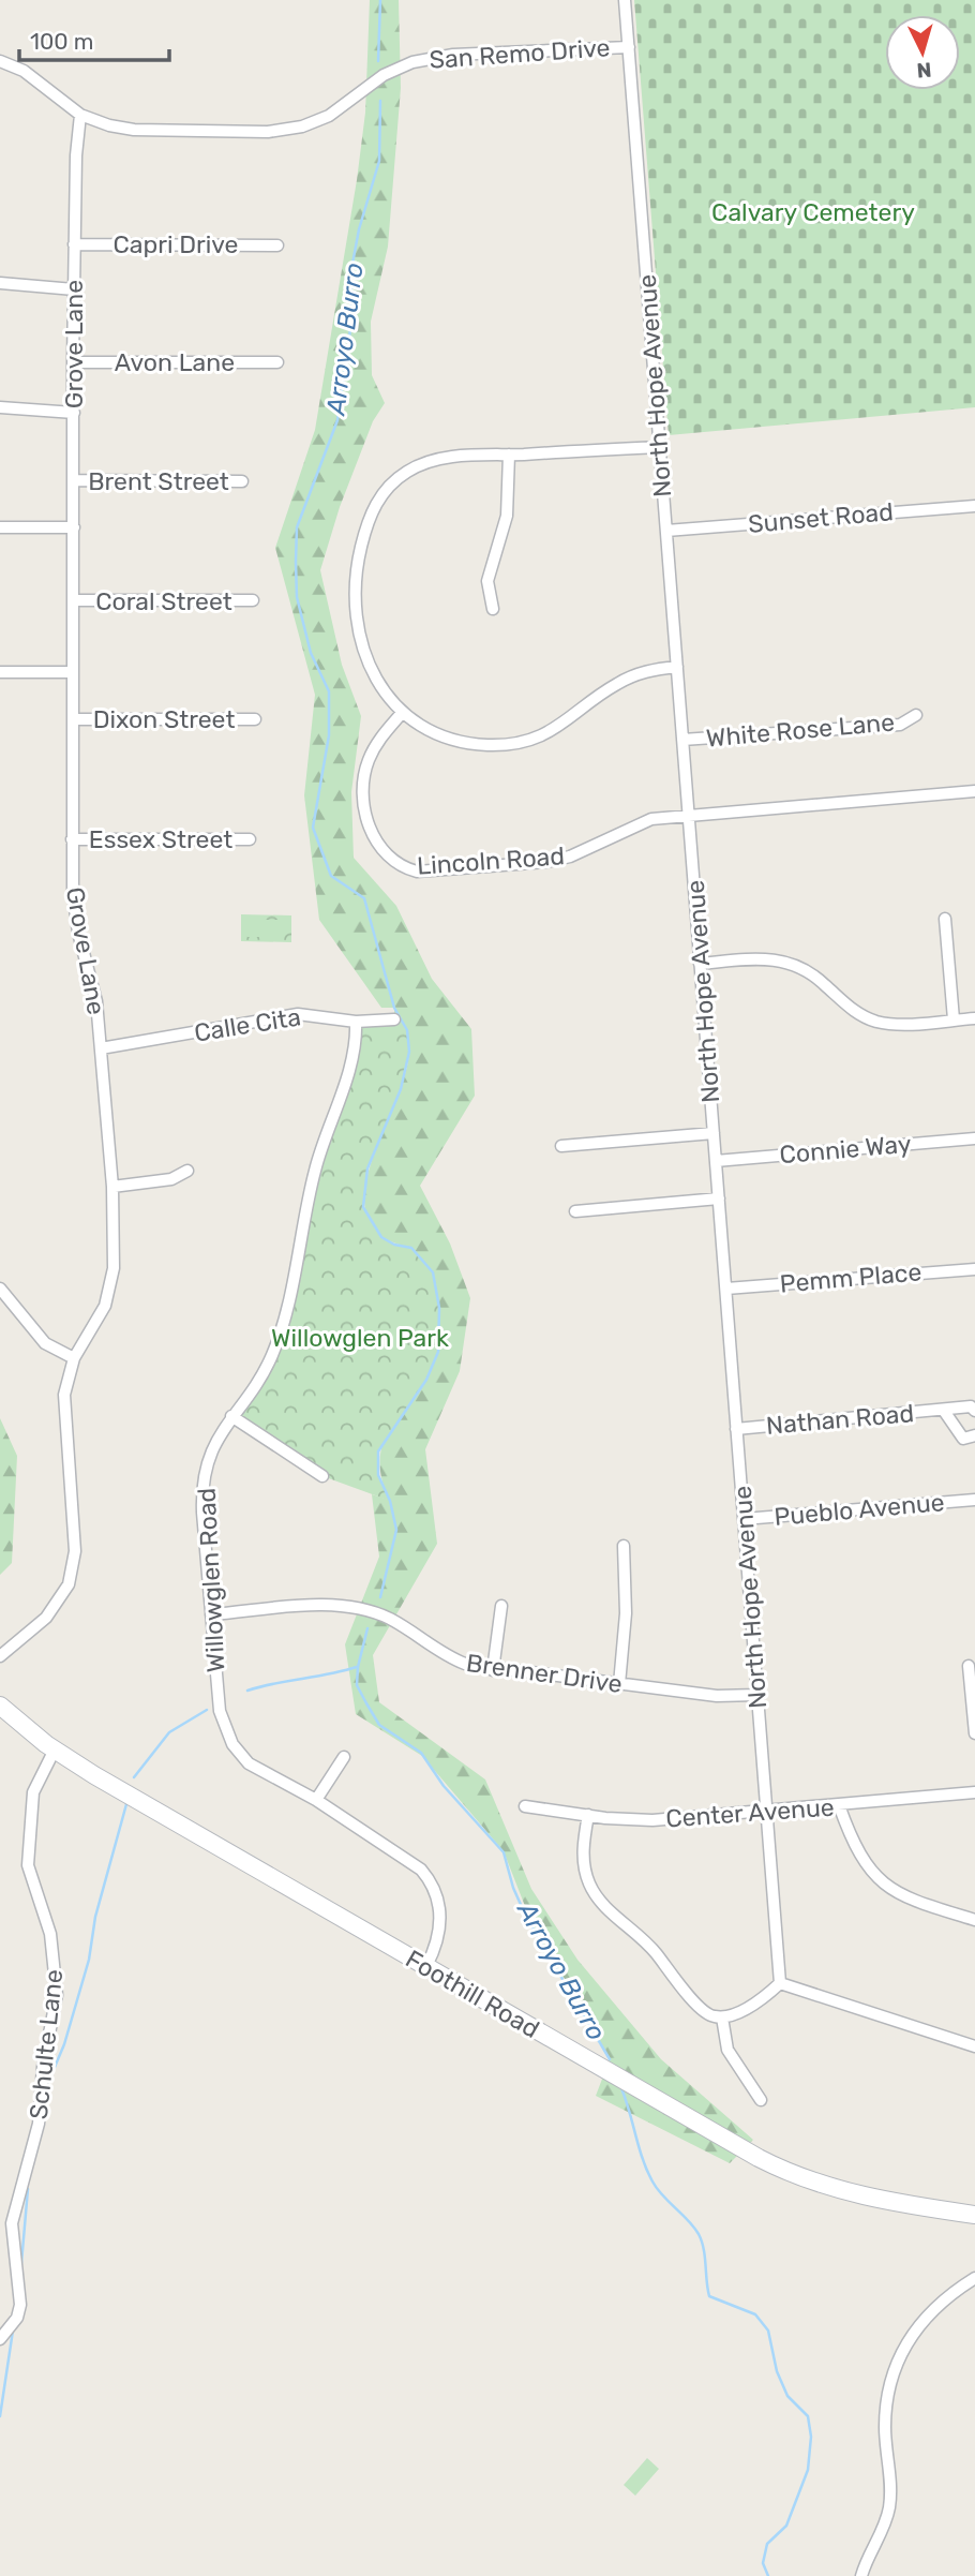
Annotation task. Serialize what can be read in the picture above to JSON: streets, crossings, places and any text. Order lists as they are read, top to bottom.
{
  "streets": {
    "main road": ["Foothill Road"],
    "street": [
      "San Remo Drive",
      "Capri Drive",
      "Grove Lane",
      "Avon Lane",
      "North Hope Avenue",
      "Brent Street",
      "Sunset Road",
      "Coral Street",
      "Dixon Street",
      "White Rose Lane",
      "Essex Street",
      "Lincoln Road",
      "Calle Cita",
      "Connie Way",
      "Pemm Place",
      "Nathan Road",
      "Pueblo Avenue",
      "Willowglen Road",
      "Brenner Drive",
      "Center Avenue",
      "Schulte Lane"
    ]
  },
  "crossings": [
    ["San Remo Drive", "Grove Lane"],
    ["San Remo Drive", "North Hope Avenue"],
    ["Capri Drive", "Grove Lane"],
    ["Grove Lane", "Avon Lane"],
    ["Grove Lane", "Brent Street"],
    ["Grove Lane", "Coral Street"],
    ["Grove Lane", "Dixon Street"],
    ["Grove Lane", "Essex Street"],
    ["Grove Lane", "Calle Cita"],
    ["North Hope Avenue", "Sunset Road"],
    ["North Hope Avenue", "White Rose Lane"],
    ["North Hope Avenue", "Lincoln Road"],
    ["North Hope Avenue", "Connie Way"],
    ["North Hope Avenue", "Pemm Place"],
    ["North Hope Avenue", "Nathan Road"],
    ["North Hope Avenue", "Pueblo Avenue"],
    ["North Hope Avenue", "Brenner Drive"],
    ["North Hope Avenue", "Center Avenue"],
    ["Calle Cita", "Willowglen Road"],
    ["Willowglen Road", "Brenner Drive"],
    ["Willowglen Road", "Foothill Road"],
    ["Foothill Road", "Schulte Lane"]
  ],
  "water": ["Arroyo Burro"],
  "parks": ["Calvary Cemetery", "Willowglen Park"],
  "scale_bar": "100 m",
  "north": "bottom"
}
